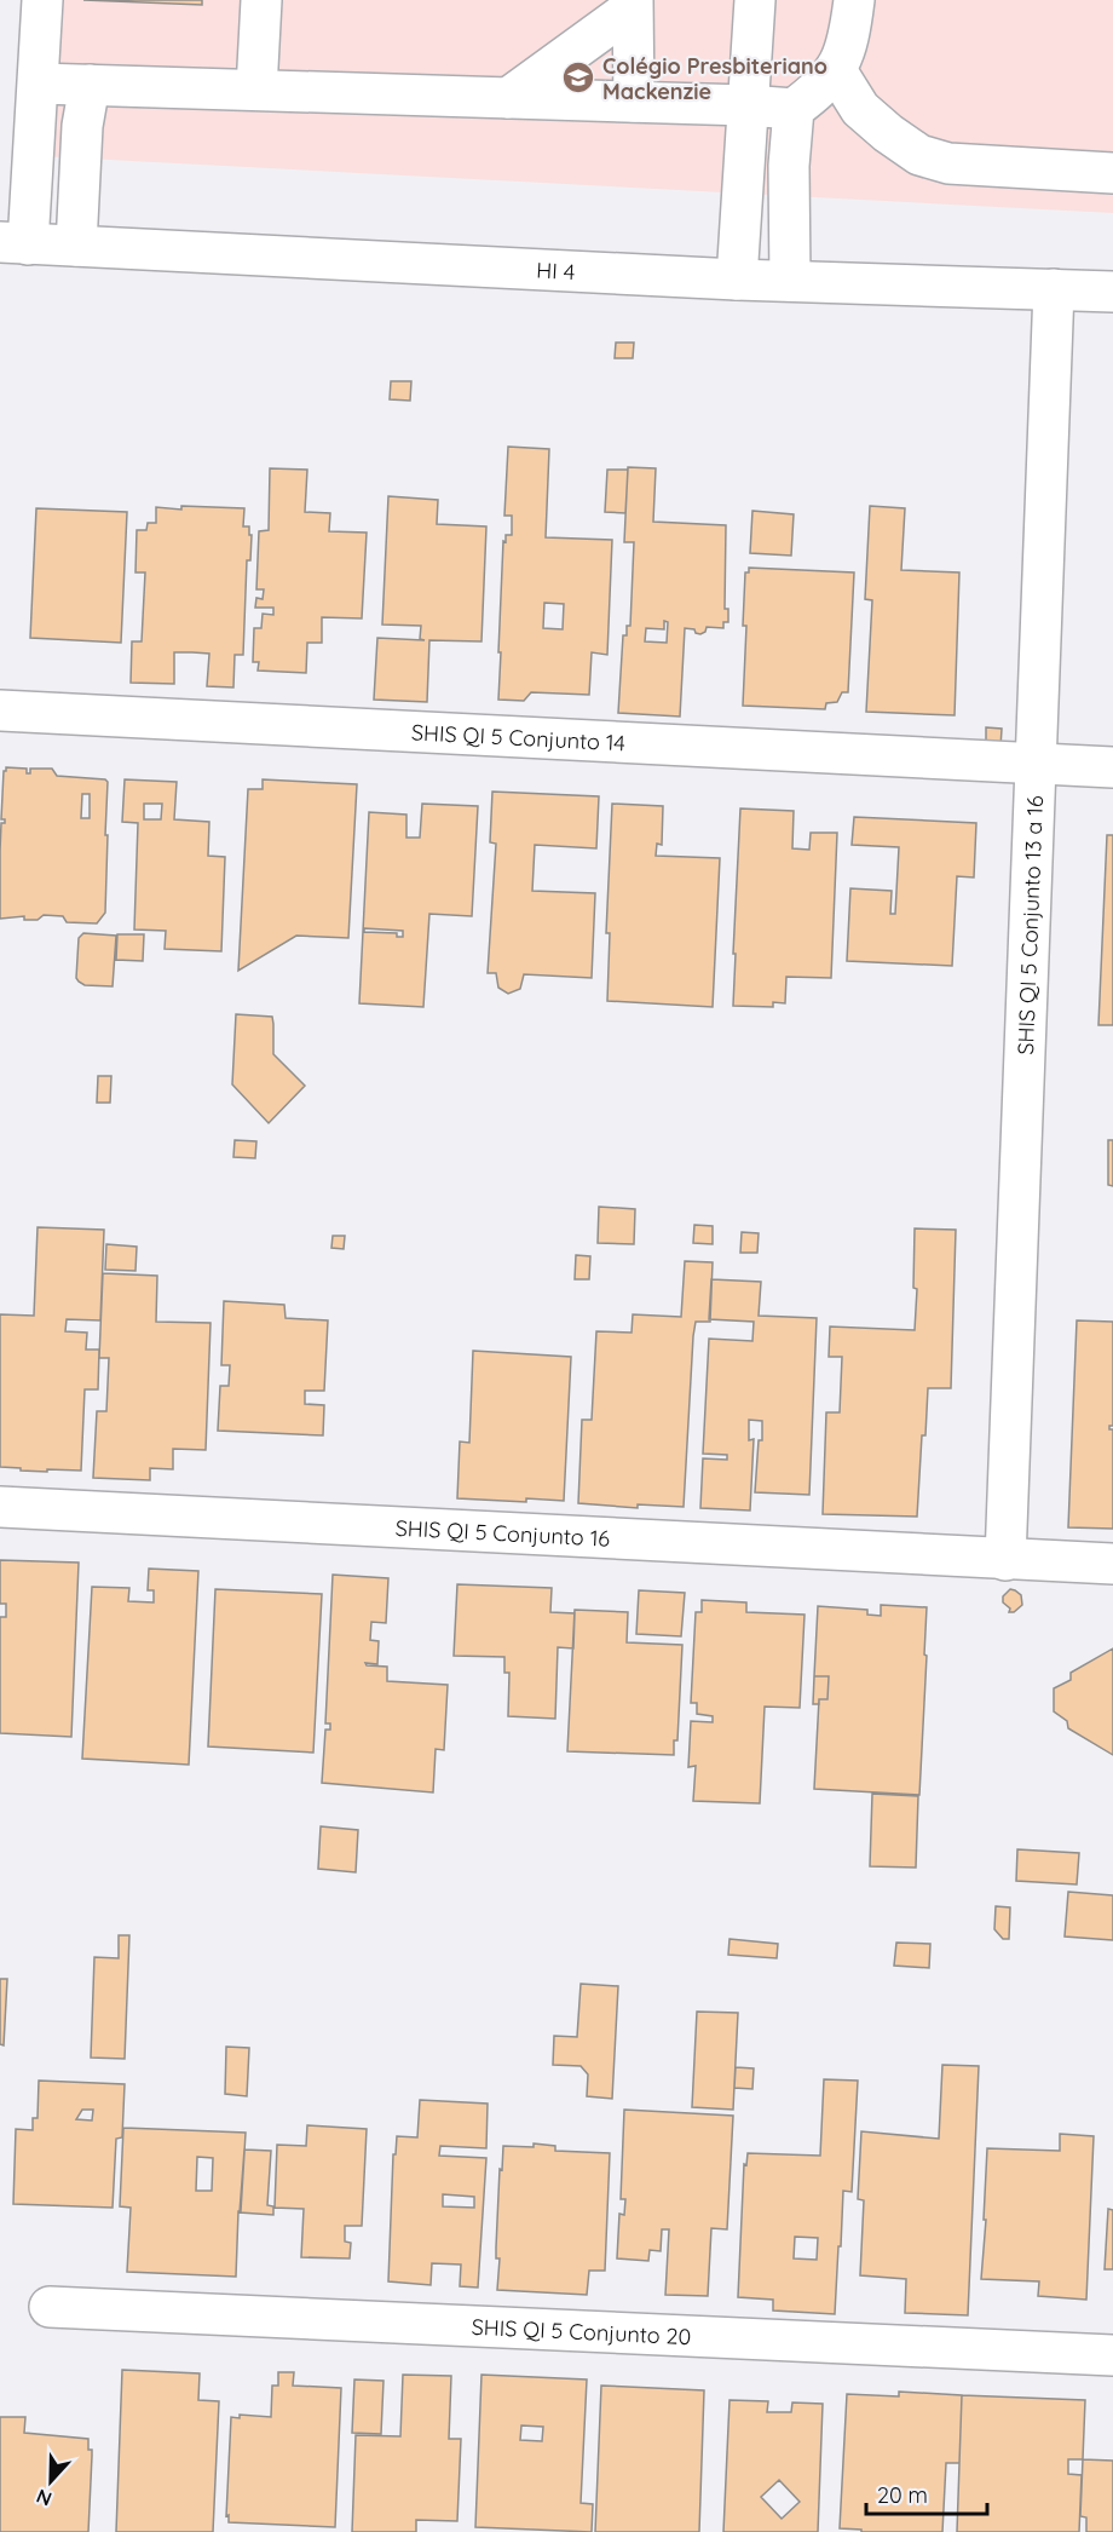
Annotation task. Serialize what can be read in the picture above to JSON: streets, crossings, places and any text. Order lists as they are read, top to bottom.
{
  "streets": {
    "street": [
      "HI 4",
      "SHIS QI 5 Conjunto 14",
      "SHIS QI 5 Conjunto 13 a 16",
      "SHIS QI 5 Conjunto 16",
      "SHIS QI 5 Conjunto 20"
    ]
  },
  "crossings": [
    ["HI 4", "SHIS QI 5 Conjunto 13 a 16"],
    ["SHIS QI 5 Conjunto 14", "SHIS QI 5 Conjunto 13 a 16"],
    ["SHIS QI 5 Conjunto 13 a 16", "SHIS QI 5 Conjunto 16"]
  ],
  "places": {
    "school or university": ["Colégio Presbiteriano Mackenzie"]
  },
  "scale_bar": "20 m",
  "north": "bottom"
}
